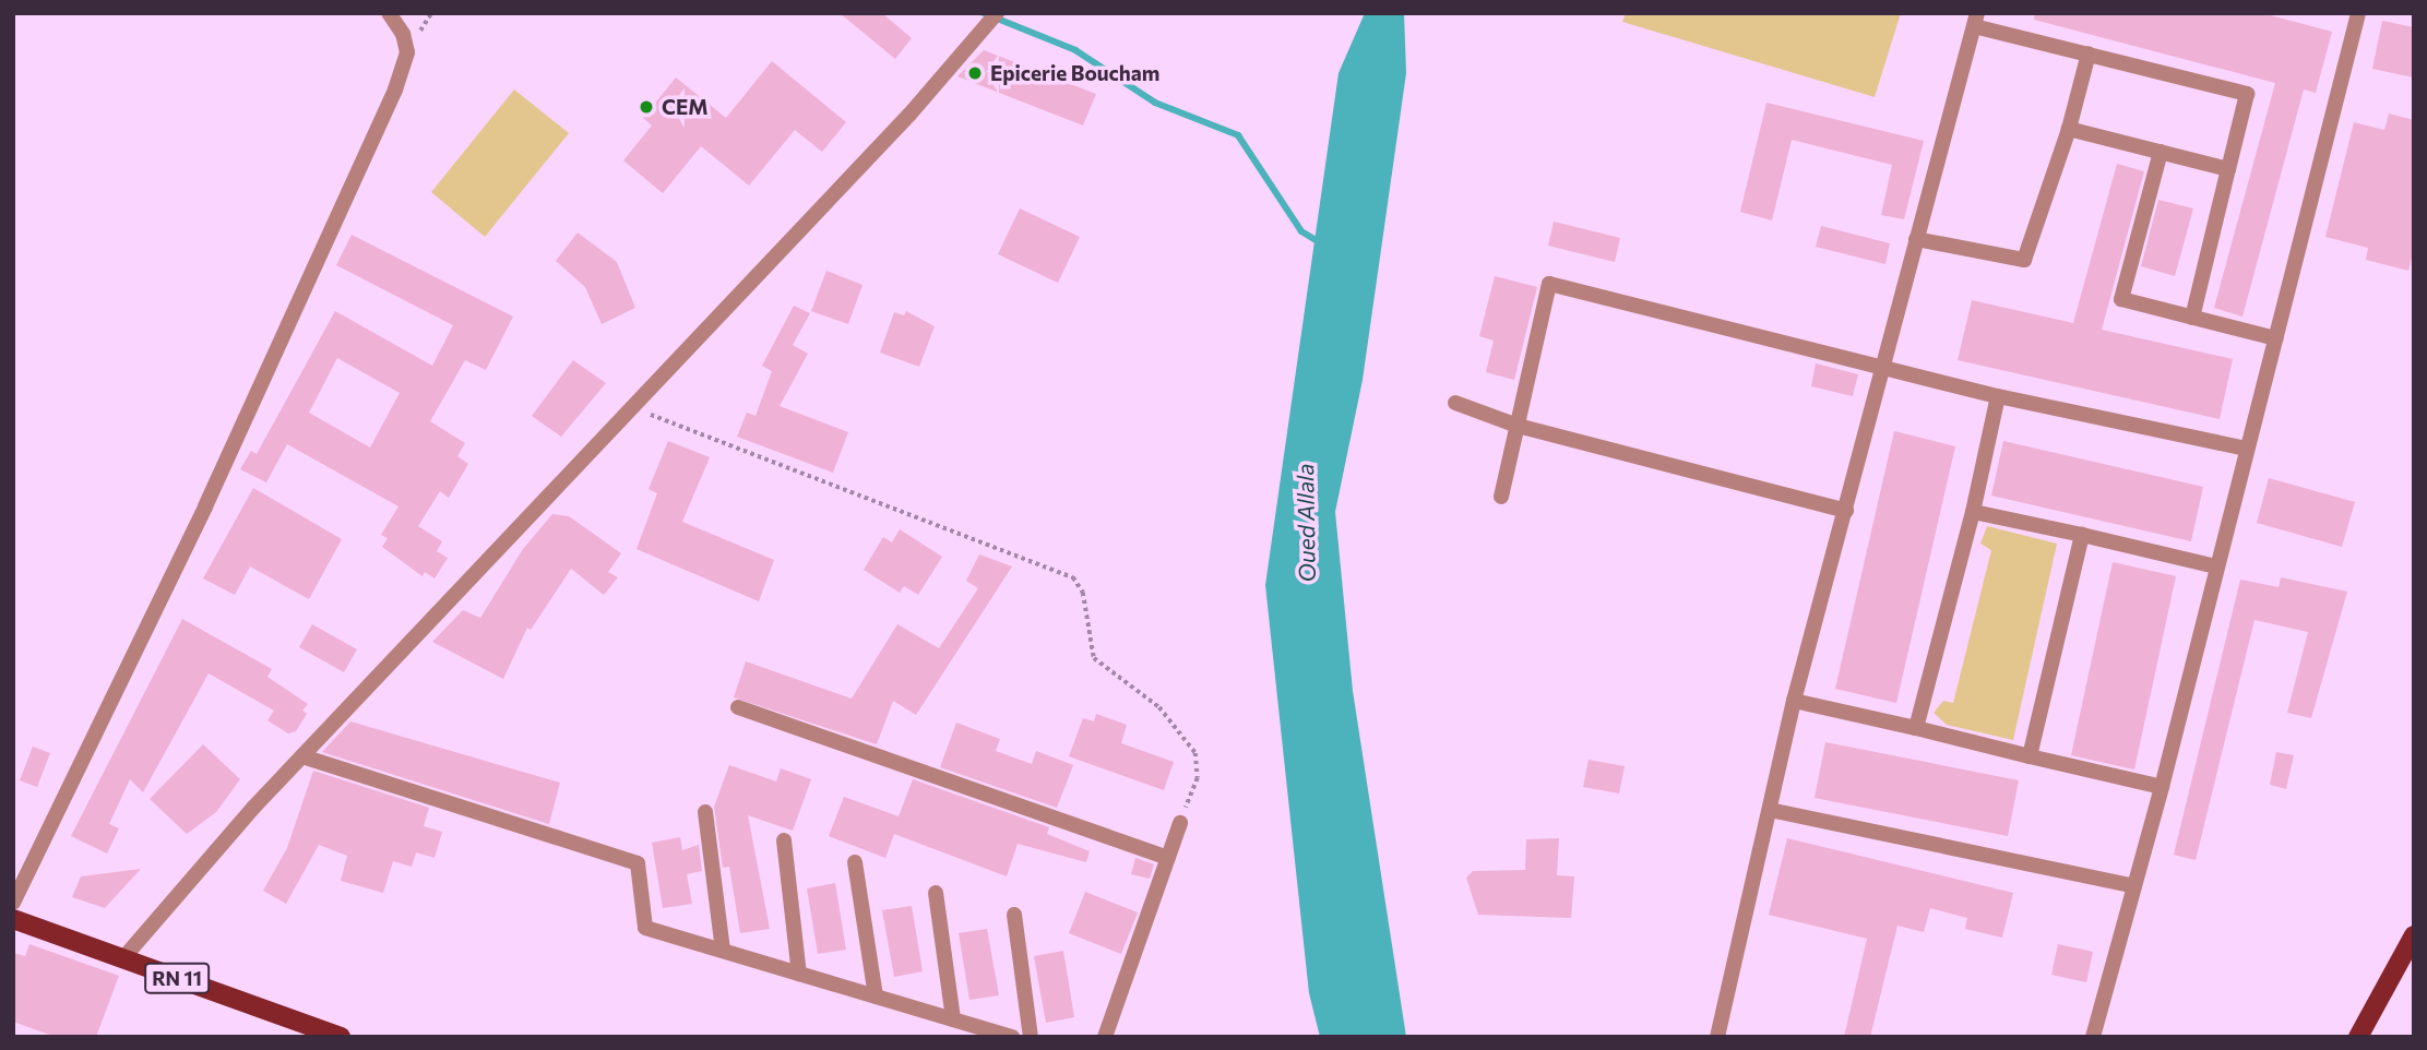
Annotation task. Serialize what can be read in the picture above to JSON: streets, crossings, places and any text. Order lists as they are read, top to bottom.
{
  "streets": {
    "main road": ["RN 11"]
  },
  "water": ["Oued Allala"],
  "places": ["Epicerie Boucham", "CEM"]
}
